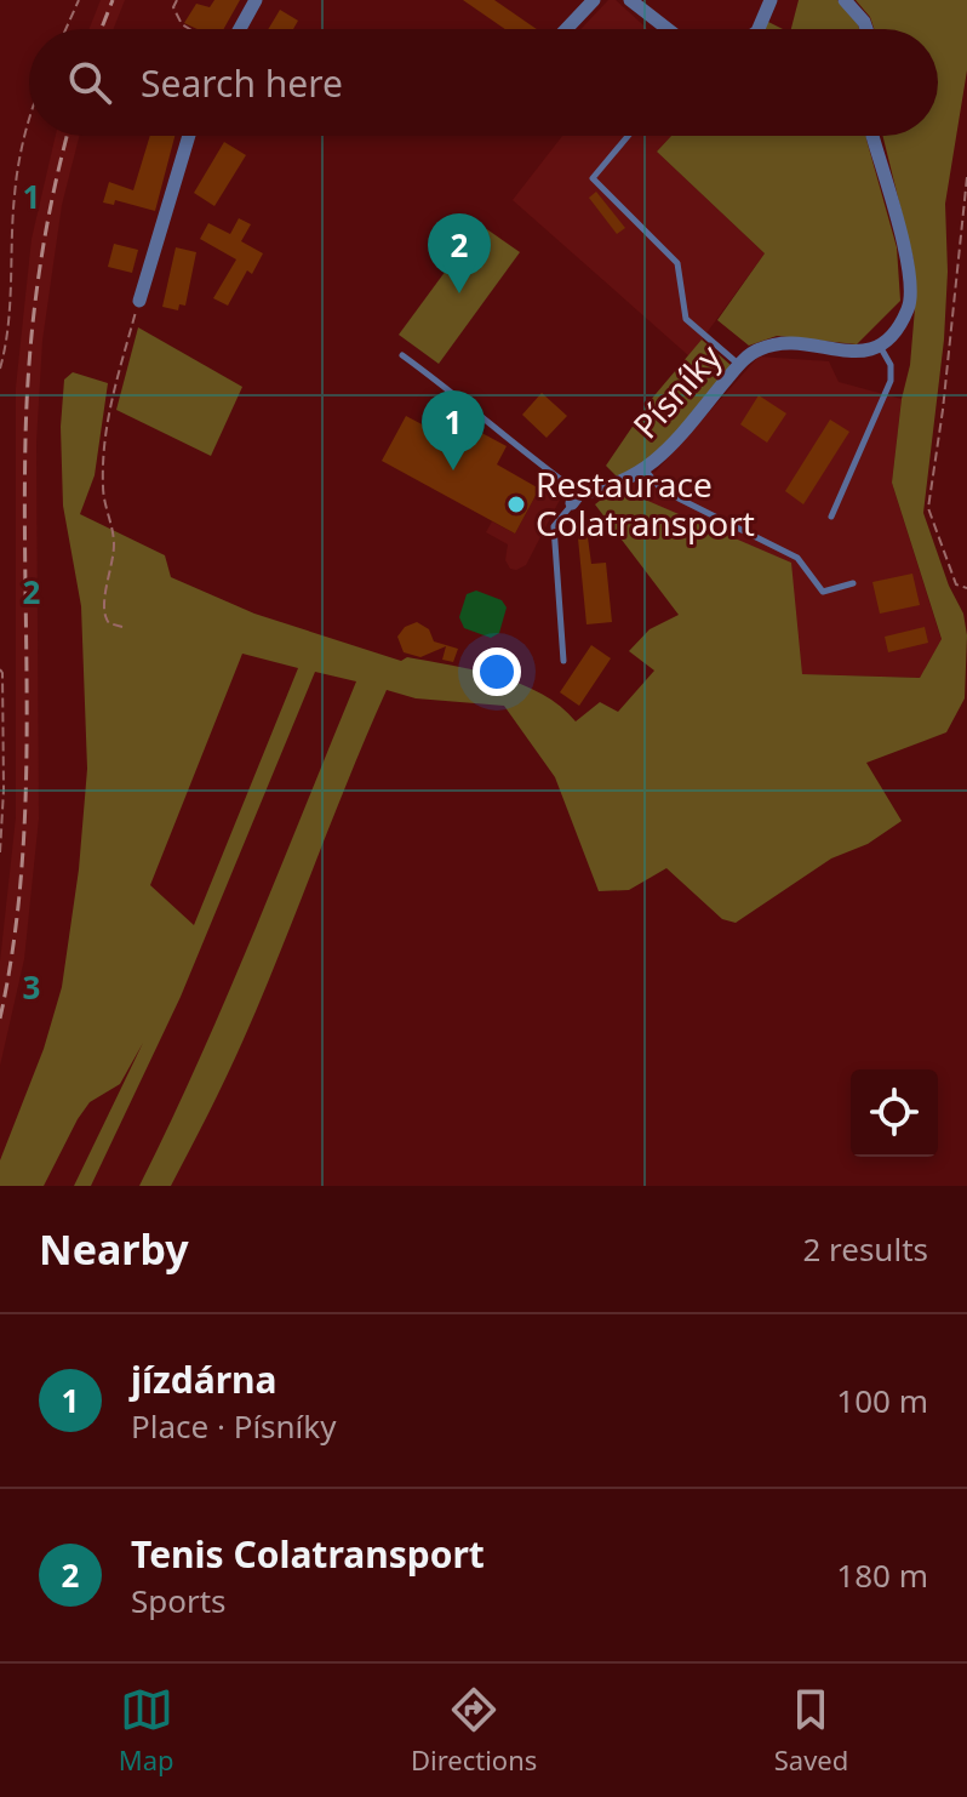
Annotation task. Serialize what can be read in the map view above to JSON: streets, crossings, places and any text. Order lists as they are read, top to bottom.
{
  "streets": {
    "street": ["Písníky"]
  },
  "places": ["Restaurace Colatransport"],
  "page": {
    "search": "Search here",
    "pins": ["2", "1"],
    "heading": ["Nearby", "2 results"],
    "list": [
      {
        "mark": "1",
        "name": "jízdárna",
        "note": "Place · Písníky",
        "value": "100 m"
      },
      {
        "mark": "2",
        "name": "Tenis Colatransport",
        "note": "Sports",
        "value": "180 m"
      }
    ],
    "nav": ["Map", "Directions", "Saved"]
  },
  "grid": {
    "rows": ["1", "2", "3"]
  }
}
